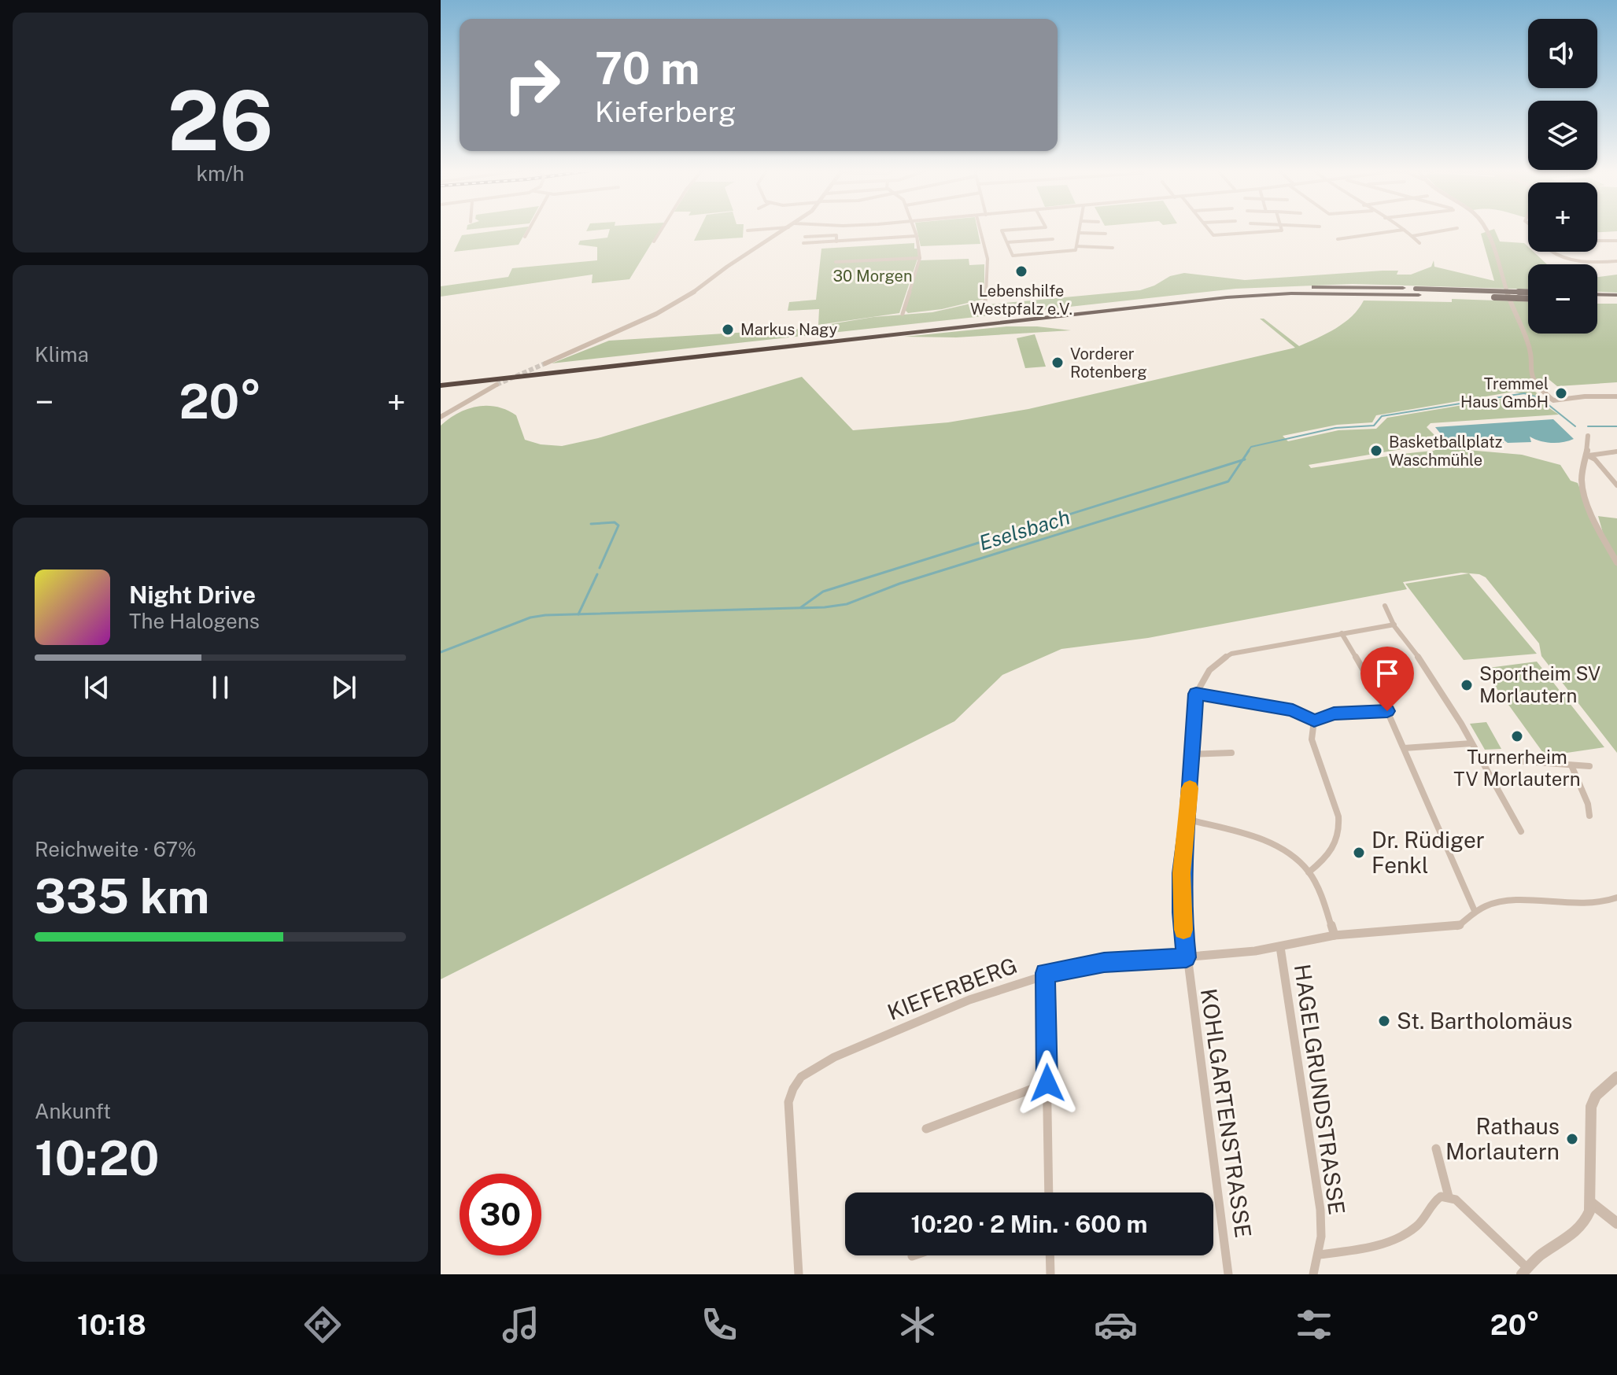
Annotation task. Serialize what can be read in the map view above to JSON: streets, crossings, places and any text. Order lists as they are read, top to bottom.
{
  "streets": {
    "street": ["KIEFERBERG", "HAGELGRUNDSTRASSE", "KOHLGARTENSTRASSE"]
  },
  "crossings": [
    ["KIEFERBERG", "HAGELGRUNDSTRASSE"],
    ["KIEFERBERG", "KOHLGARTENSTRASSE"]
  ],
  "water": ["Eselsbach"],
  "parks": ["30 Morgen"],
  "places": [
    "Lebenshilfe Westpfalz e.V.",
    "Markus Nagy",
    "Vorderer Rotenberg",
    "Tremmel Haus GmbH",
    "Basketballplatz Waschmühle",
    "Sportheim SV Morlautern",
    "Turnerheim TV Morlautern",
    "Dr. Rüdiger Fenkl",
    "St. Bartholomäus",
    "Rathaus Morlautern"
  ],
  "page": {
    "tile": [
      ["26", "km/h"],
      "Klima",
      ["Reichweite · 67%", "335 km"],
      ["Ankunft", "10:20"]
    ],
    "map_buttons": ["+", "−"],
    "turn": ["70 m", "Kieferberg"],
    "heat": ["−", "20°", "+"],
    "song": ["Night Drive", "The Halogens"],
    "limit": "30",
    "trip": "10:20 · 2 Min. · 600 m",
    "tabs": ["10:18", "20°"]
  }
}
